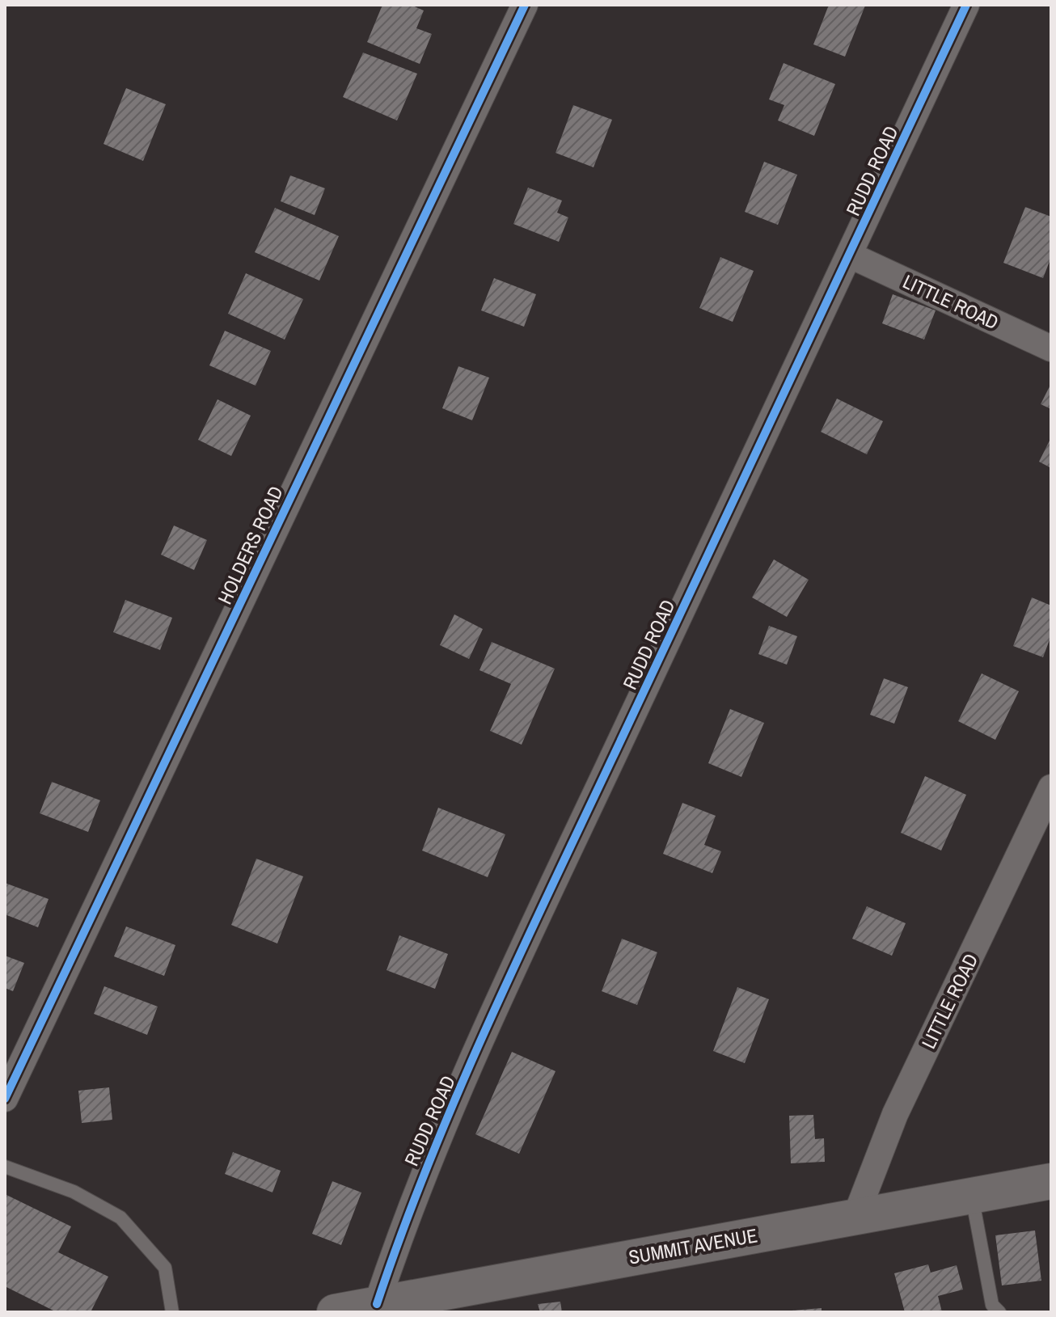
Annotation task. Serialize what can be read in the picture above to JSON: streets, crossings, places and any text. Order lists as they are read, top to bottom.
{
  "streets": {
    "main road": ["SUMMIT AVENUE"],
    "street": ["RUDD ROAD", "LITTLE ROAD", "HOLDERS ROAD"]
  },
  "crossings": [
    ["RUDD ROAD", "LITTLE ROAD"],
    ["RUDD ROAD", "SUMMIT AVENUE"],
    ["LITTLE ROAD", "SUMMIT AVENUE"]
  ]
}
